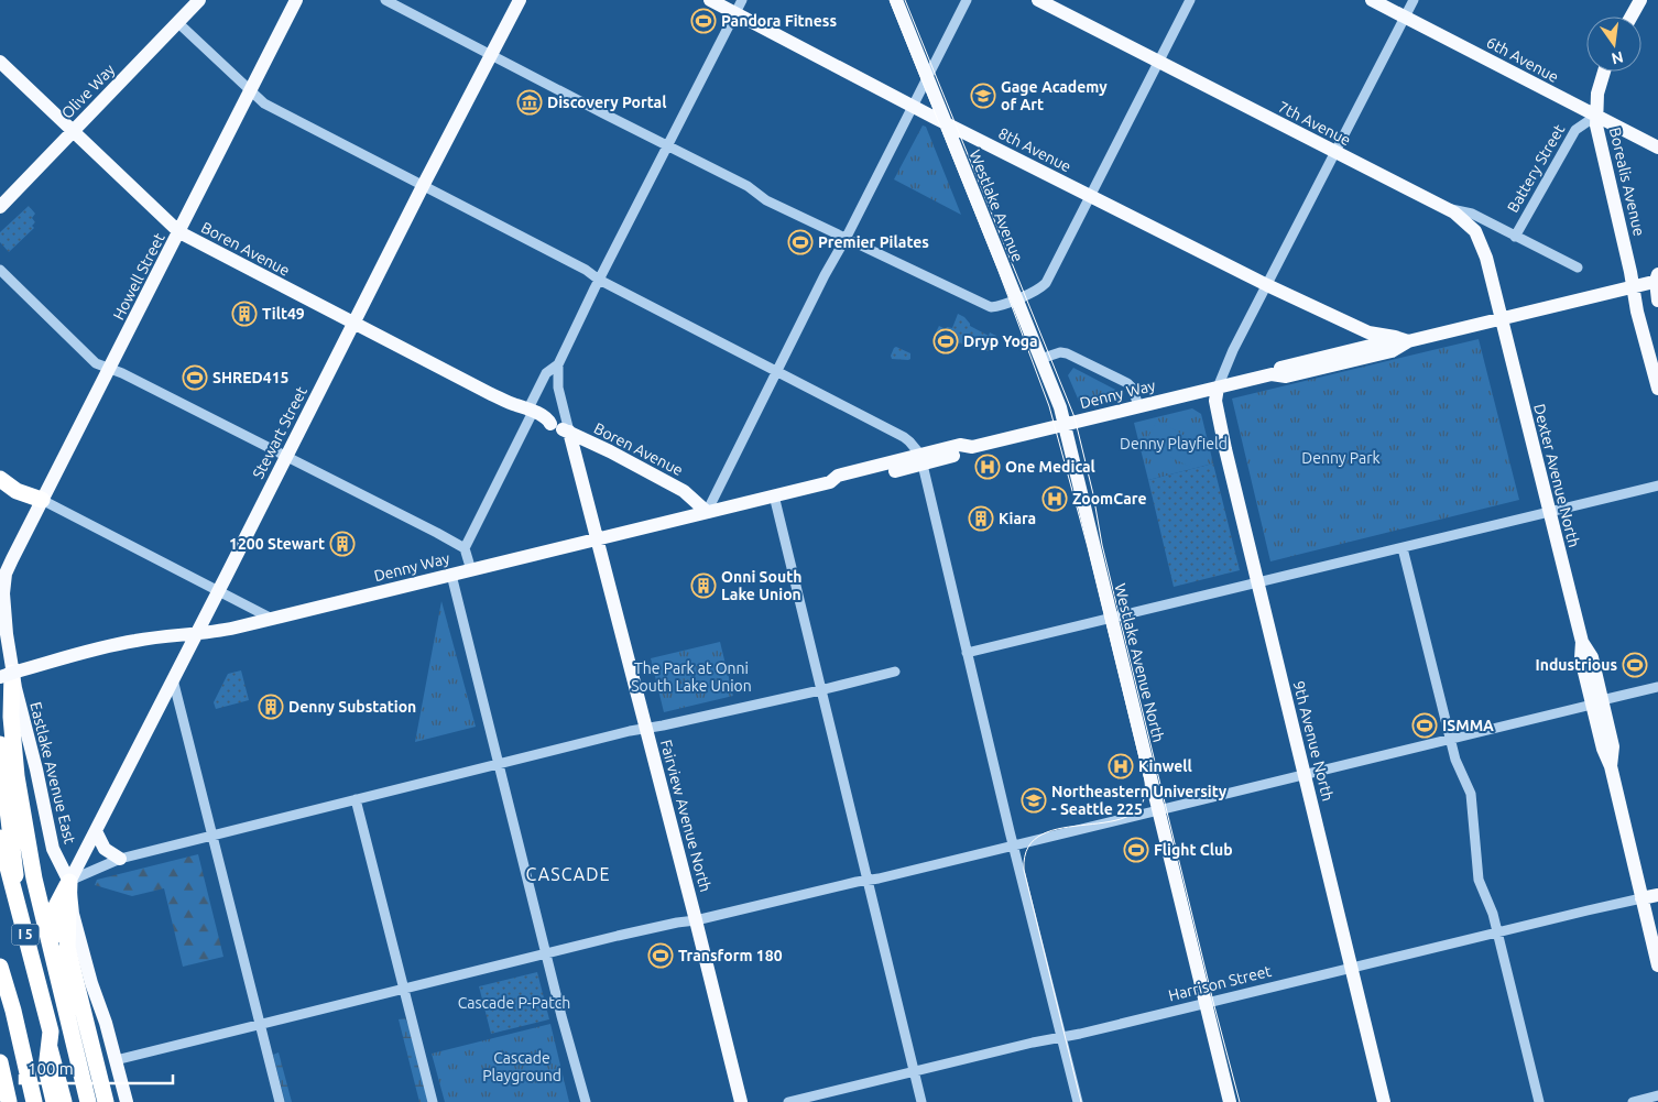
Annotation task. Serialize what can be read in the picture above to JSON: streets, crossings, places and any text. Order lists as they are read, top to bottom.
{
  "streets": {
    "highway": ["I 5"],
    "main road": [
      "6th Avenue",
      "Olive Way",
      "7th Avenue",
      "8th Avenue",
      "Borealis Avenue",
      "Westlake Avenue",
      "Boren Avenue",
      "Howell Street",
      "Denny Way",
      "Stewart Street",
      "Dexter Avenue North",
      "Westlake Avenue North",
      "9th Avenue North",
      "Eastlake Avenue East",
      "Fairview Avenue North",
      "Harrison Street"
    ],
    "street": ["Battery Street"]
  },
  "crossings": [
    ["6th Avenue", "Battery Street"],
    ["6th Avenue", "Borealis Avenue"],
    ["Olive Way", "Boren Avenue"],
    ["7th Avenue", "Battery Street"],
    ["7th Avenue", "Dexter Avenue North"],
    ["8th Avenue", "Westlake Avenue"],
    ["8th Avenue", "Denny Way"],
    ["Battery Street", "Borealis Avenue"],
    ["Borealis Avenue", "Denny Way"],
    ["Westlake Avenue", "Denny Way"],
    ["Westlake Avenue", "Westlake Avenue North"],
    ["Boren Avenue", "Howell Street"],
    ["Boren Avenue", "Denny Way"],
    ["Boren Avenue", "Stewart Street"],
    ["Boren Avenue", "Fairview Avenue North"],
    ["Howell Street", "Eastlake Avenue East"],
    ["Denny Way", "Stewart Street"],
    ["Denny Way", "Dexter Avenue North"],
    ["Denny Way", "Westlake Avenue North"],
    ["Denny Way", "9th Avenue North"],
    ["Denny Way", "Eastlake Avenue East"],
    ["Denny Way", "Fairview Avenue North"],
    ["Stewart Street", "Eastlake Avenue East"],
    ["Dexter Avenue North", "Harrison Street"],
    ["Westlake Avenue North", "Harrison Street"],
    ["9th Avenue North", "Harrison Street"]
  ],
  "districts": ["CASCADE"],
  "parks": [
    "Denny Playfield",
    "Denny Park",
    "The Park at Onni South Lake Union",
    "Cascade P-Patch",
    "Cascade Playground"
  ],
  "places": {
    "sports": [
      "Pandora Fitness",
      "Premier Pilates",
      "Dryp Yoga",
      "SHRED415",
      "Industrious",
      "ISMMA",
      "Flight Club",
      "Transform 180"
    ],
    "school or university": ["Gage Academy of Art", "Northeastern University - Seattle 225"],
    "museum": ["Discovery Portal"],
    "building": [
      "Tilt49",
      "Kiara",
      "1200 Stewart",
      "Onni South Lake Union",
      "Denny Substation"
    ],
    "hospital": ["One Medical", "ZoomCare", "Kinwell"]
  },
  "scale_bar": "100 m",
  "north": "bottom"
}
